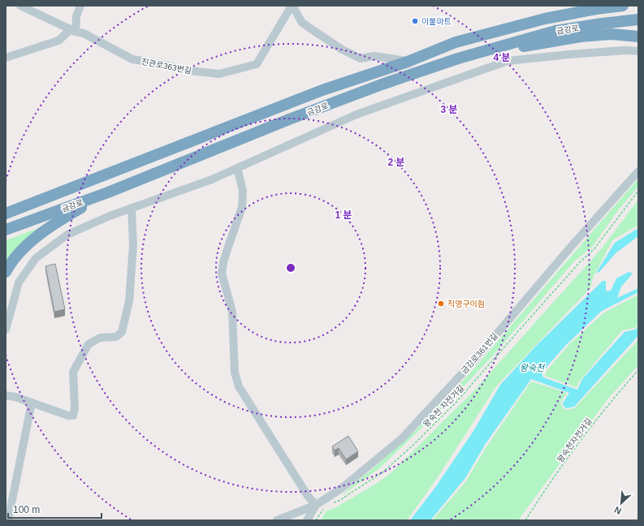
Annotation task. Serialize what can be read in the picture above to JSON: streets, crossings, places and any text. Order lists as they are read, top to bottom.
{
  "streets": {
    "highway": ["금강로"],
    "street": ["진관로363번길", "금강로361번길"],
    "path": ["왕숙천 자전거길", "왕숙천자전거길"]
  },
  "crossings": [
    ["금강로", "진관로363번길"]
  ],
  "water": ["왕숙천"],
  "places": ["이불마트", "직영구이점"],
  "scale_bar": "100 m",
  "north": "bottom left",
  "rings": [
    "4 분",
    "3 분",
    "2 분",
    "1 분"
  ]
}
